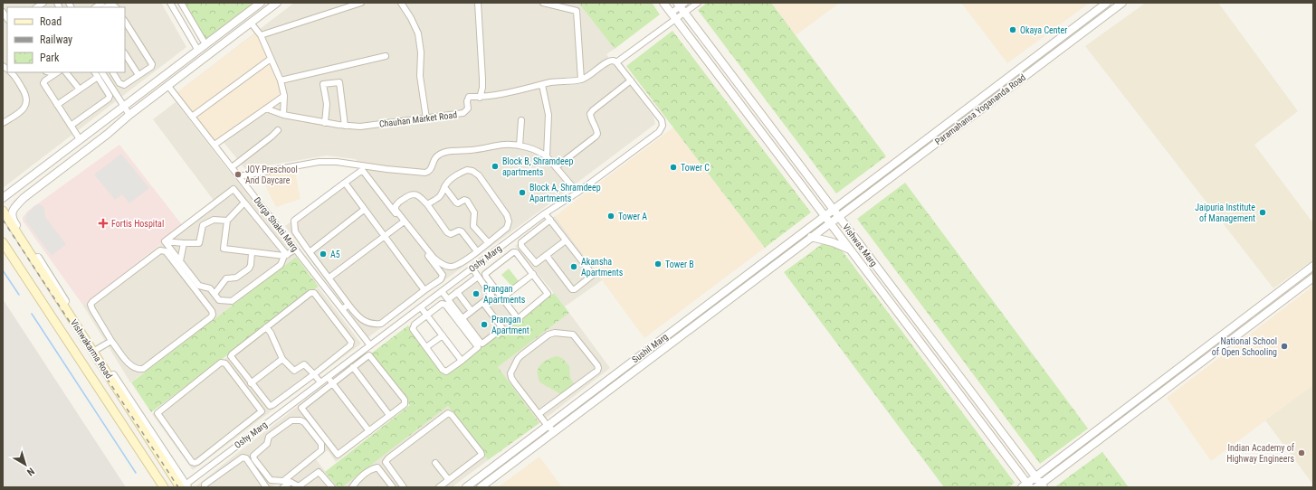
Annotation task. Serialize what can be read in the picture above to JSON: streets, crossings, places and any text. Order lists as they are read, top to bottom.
{
  "streets": {
    "main road": ["Vishwakarma Road"],
    "street": [
      "Paramahansa Yogananda Road",
      "Chauhan Market Road",
      "Durga Shakti Marg",
      "Vishwas Marg",
      "Oshy Marg",
      "Sushil Marg"
    ]
  },
  "crossings": [
    ["Paramahansa Yogananda Road", "Vishwas Marg"],
    ["Paramahansa Yogananda Road", "Sushil Marg"],
    ["Chauhan Market Road", "Oshy Marg"],
    ["Durga Shakti Marg", "Oshy Marg"],
    ["Vishwas Marg", "Sushil Marg"],
    ["Oshy Marg", "Vishwakarma Road"]
  ],
  "places": {
    "other": [
      "Okaya Center",
      "Block B, Shramdeep apartments",
      "Tower C",
      "JOY Preschool And Daycare",
      "Block A, Shramdeep Apartments",
      "Jaipuria Institute of Management",
      "Tower A",
      "A5",
      "Tower B",
      "Akansha Apartments",
      "Prangan Apartments",
      "Prangan Apartment",
      "National School of Open Schooling",
      "Indian Academy of Highway Engineers"
    ],
    "health": ["Fortis Hospital"]
  },
  "legend": ["Road", "Railway", "Park"],
  "north": "bottom right"
}
